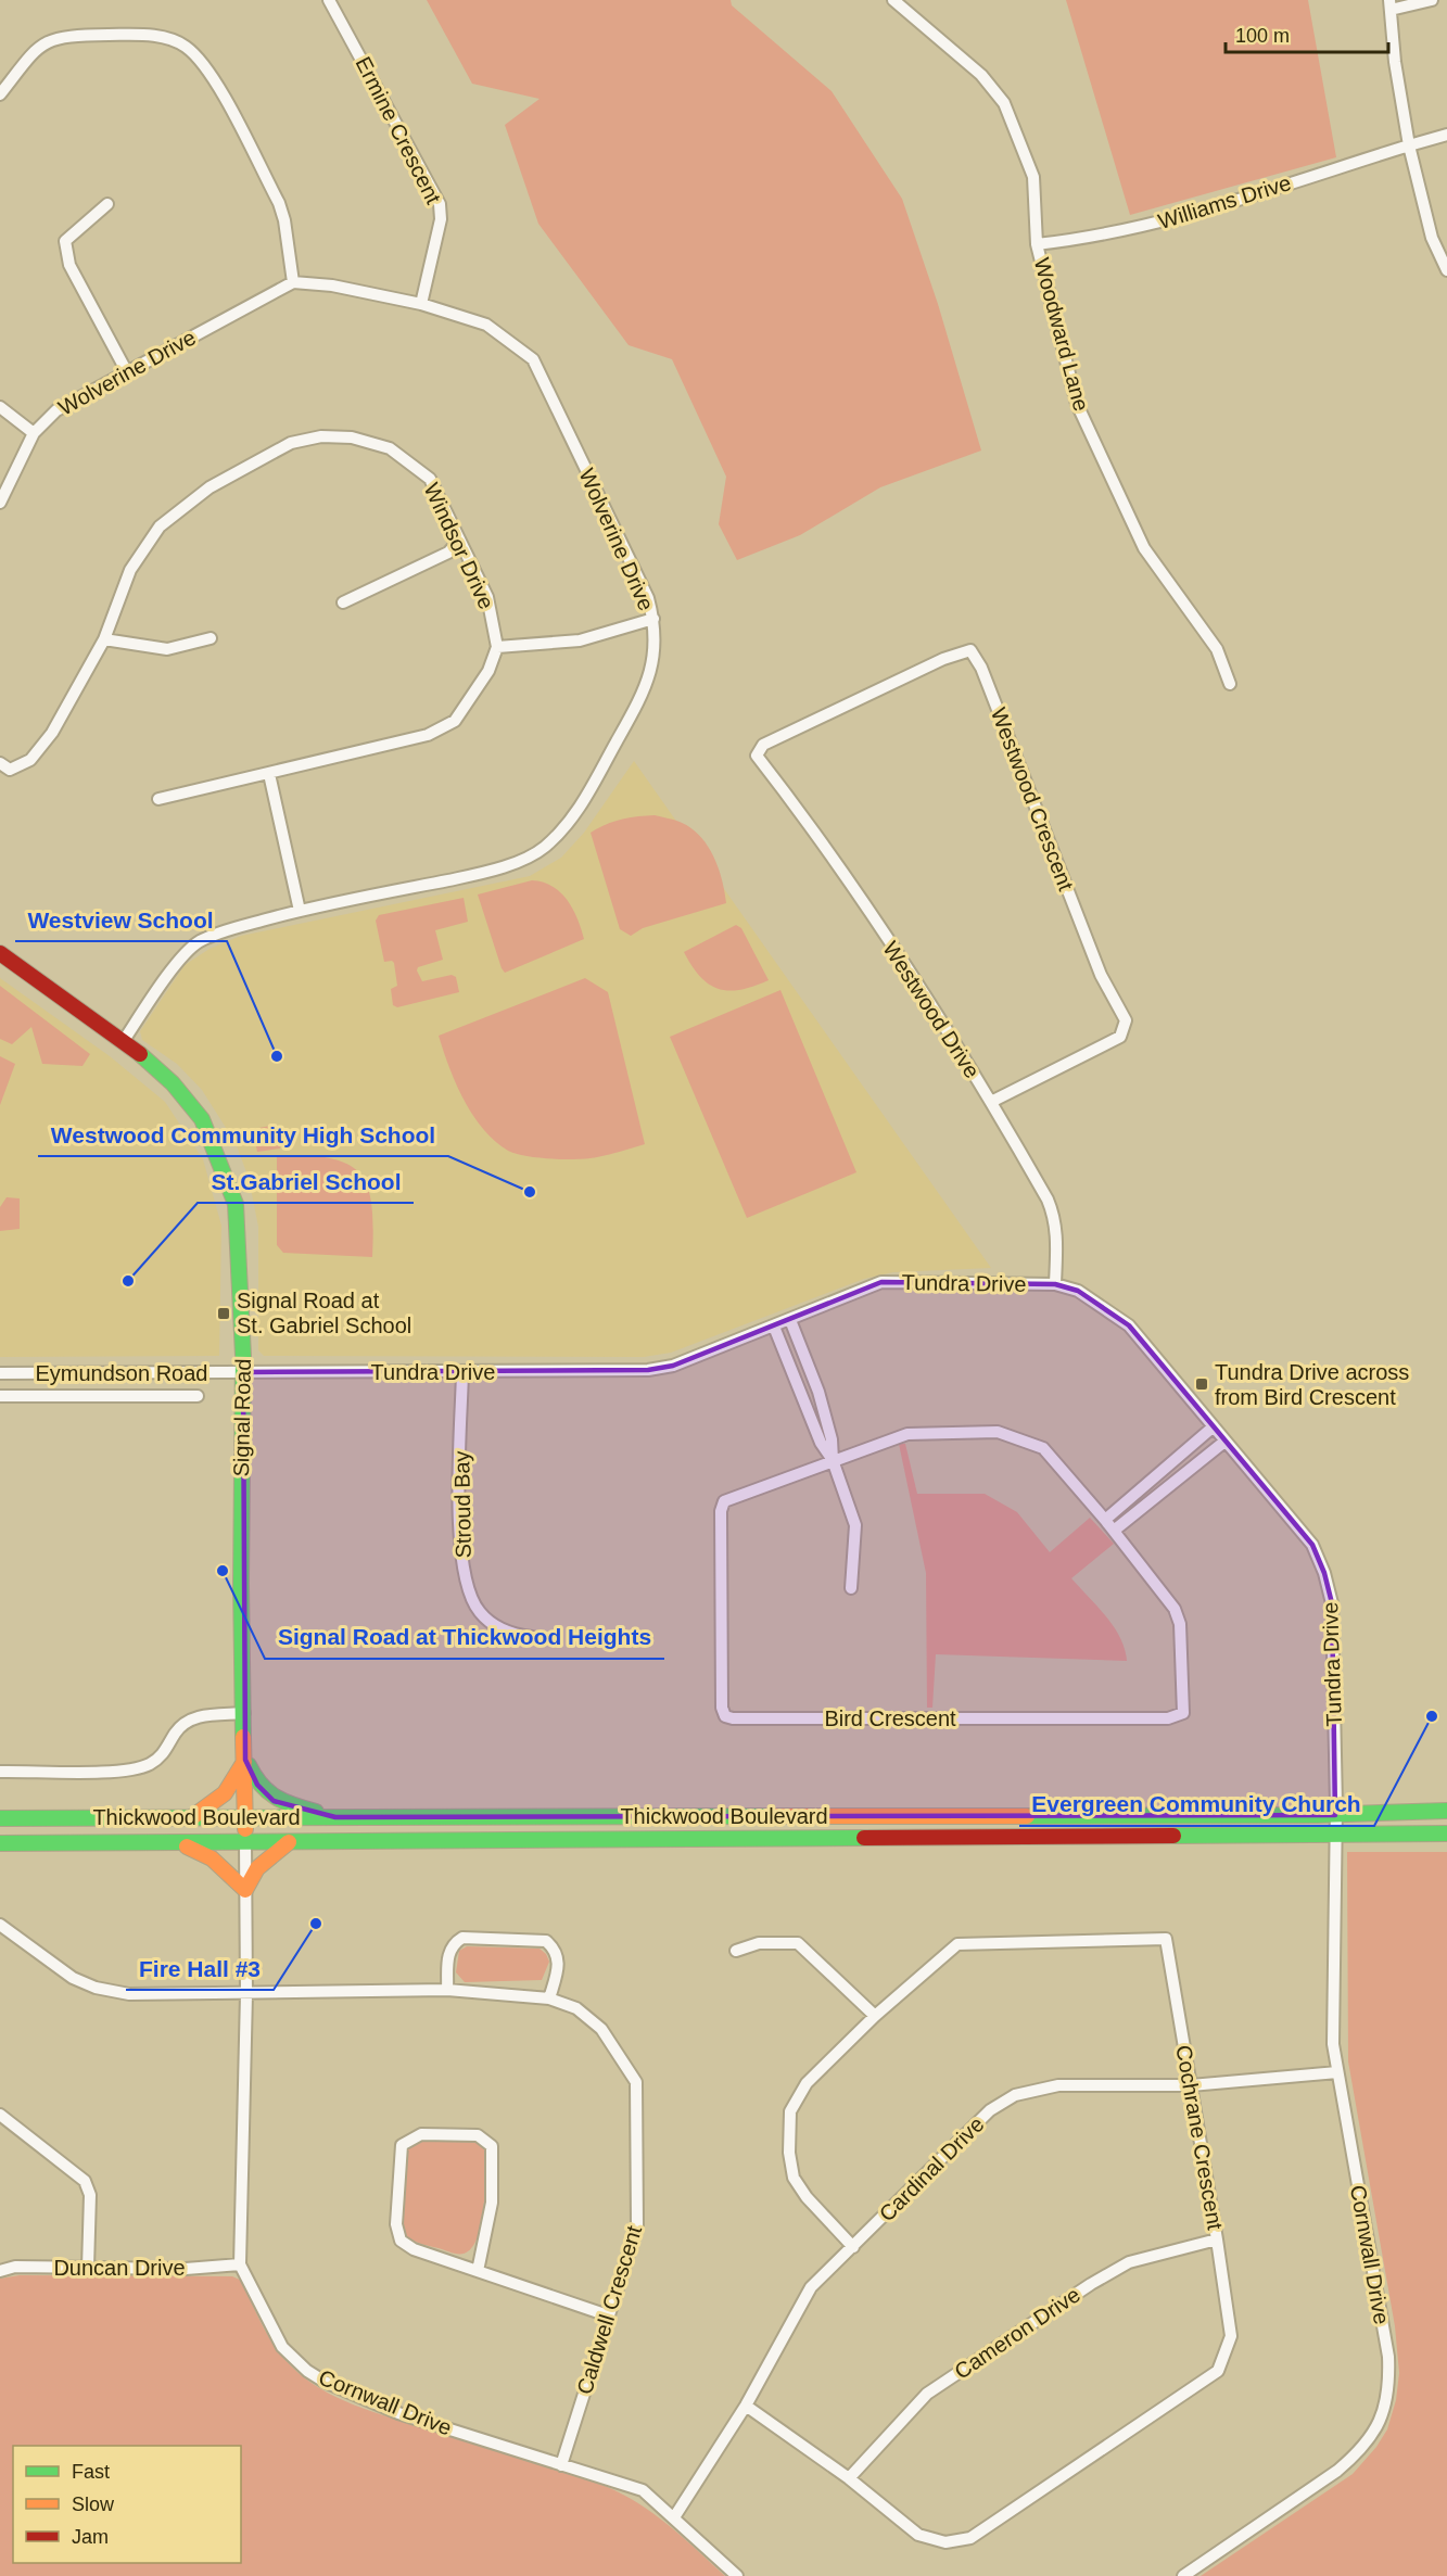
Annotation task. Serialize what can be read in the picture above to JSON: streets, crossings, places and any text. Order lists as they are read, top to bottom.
{
  "streets": {
    "main road": ["Signal Road", "Thickwood Boulevard"],
    "street": [
      "Ermine Crescent",
      "Williams Drive",
      "Woodward Lane",
      "Wolverine Drive",
      "Windsor Drive",
      "Westwood Crescent",
      "Westwood Drive",
      "Tundra Drive",
      "Eymundson Road",
      "Stroud Bay",
      "Bird Crescent",
      "Cochrane Crescent",
      "Cardinal Drive",
      "Cornwall Drive",
      "Duncan Drive",
      "Caldwell Crescent",
      "Cameron Drive"
    ]
  },
  "crossings": [
    ["Ermine Crescent", "Wolverine Drive"],
    ["Williams Drive", "Woodward Lane"],
    ["Wolverine Drive", "Signal Road"],
    ["Westwood Crescent", "Westwood Drive"],
    ["Westwood Drive", "Tundra Drive"],
    ["Tundra Drive", "Eymundson Road"],
    ["Tundra Drive", "Signal Road"],
    ["Tundra Drive", "Stroud Bay"],
    ["Tundra Drive", "Thickwood Boulevard"],
    ["Tundra Drive", "Cornwall Drive"],
    ["Eymundson Road", "Signal Road"],
    ["Signal Road", "Thickwood Boulevard"],
    ["Signal Road", "Cornwall Drive"],
    ["Thickwood Boulevard", "Cornwall Drive"],
    ["Cochrane Crescent", "Cardinal Drive"],
    ["Cochrane Crescent", "Cameron Drive"],
    ["Cardinal Drive", "Cornwall Drive"],
    ["Cornwall Drive", "Duncan Drive"],
    ["Cornwall Drive", "Caldwell Crescent"]
  ],
  "places": {
    "other": [
      "Westview School",
      "Westwood Community High School",
      "St.Gabriel School",
      "Signal Road at Thickwood Heights",
      "Evergreen Community Church",
      "Fire Hall #3"
    ],
    "transit": ["Signal Road at St. Gabriel School", "Tundra Drive across from Bird Crescent"]
  },
  "legend": ["Fast", "Slow", "Jam"],
  "scale_bar": "100 m"
}
